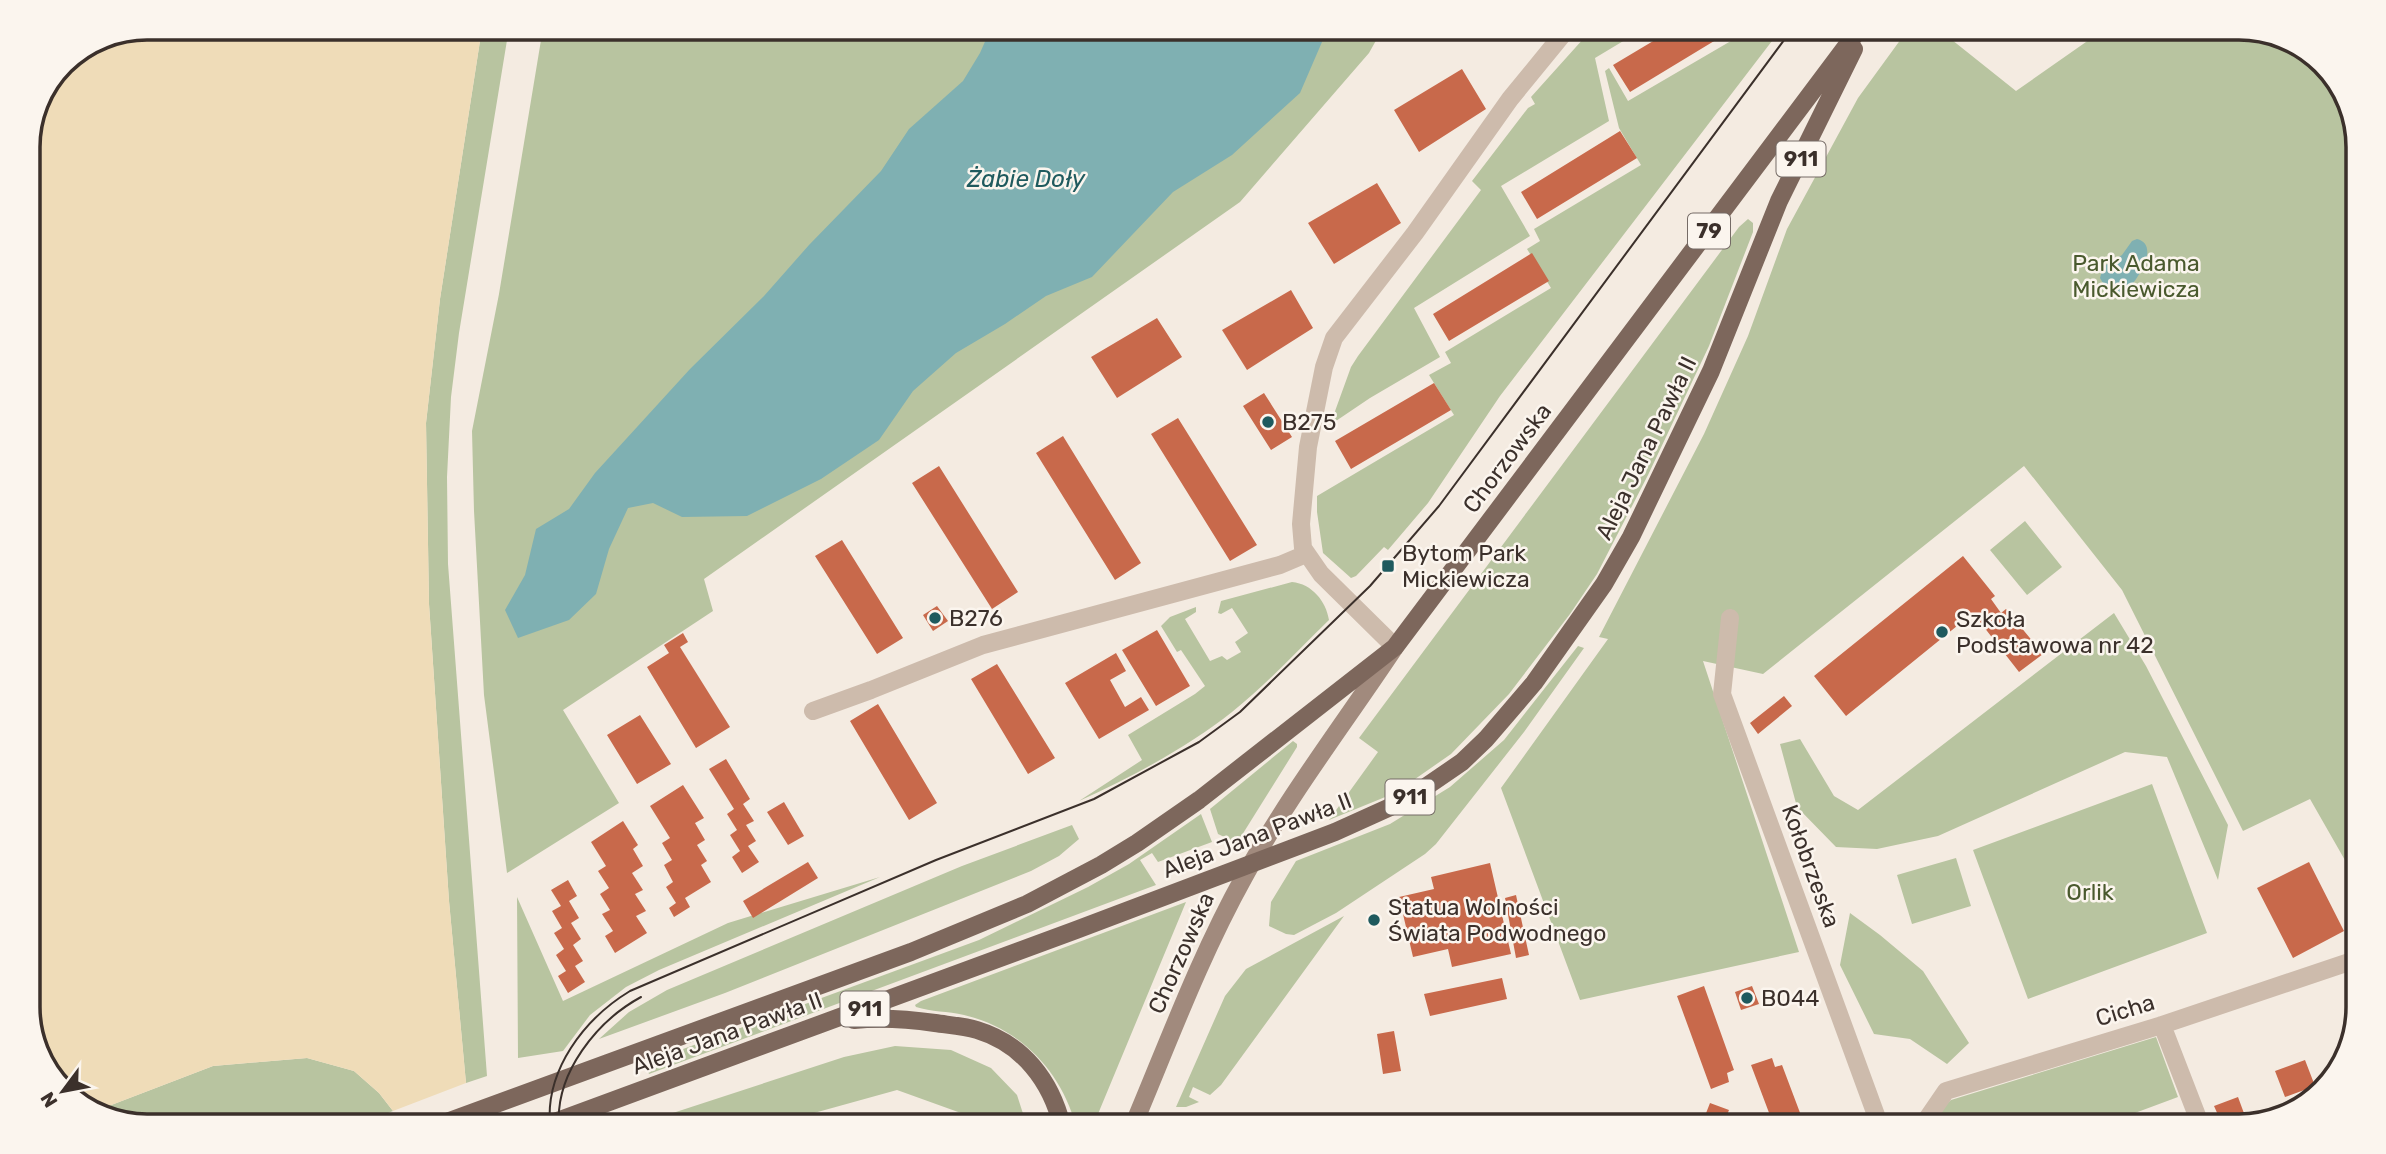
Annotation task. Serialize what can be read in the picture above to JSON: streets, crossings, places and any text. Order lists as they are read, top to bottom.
{
  "streets": {
    "main road": [
      "911",
      "79",
      "Aleja Jana Pawła II",
      "Chorzowska"
    ],
    "street": ["Kołobrzeska", "Cicha"]
  },
  "crossings": [
    ["Aleja Jana Pawła II", "Chorzowska"]
  ],
  "water": ["Żabie Doły"],
  "parks": ["Park Adama Mickiewicza", "Orlik"],
  "places": {
    "other": [
      "B275",
      "B276",
      "Szkoła Podstawowa nr 42",
      "Statua Wolności Świata Podwodnego",
      "B044"
    ],
    "transit": ["Bytom Park Mickiewicza"]
  },
  "north": "bottom left"
}
